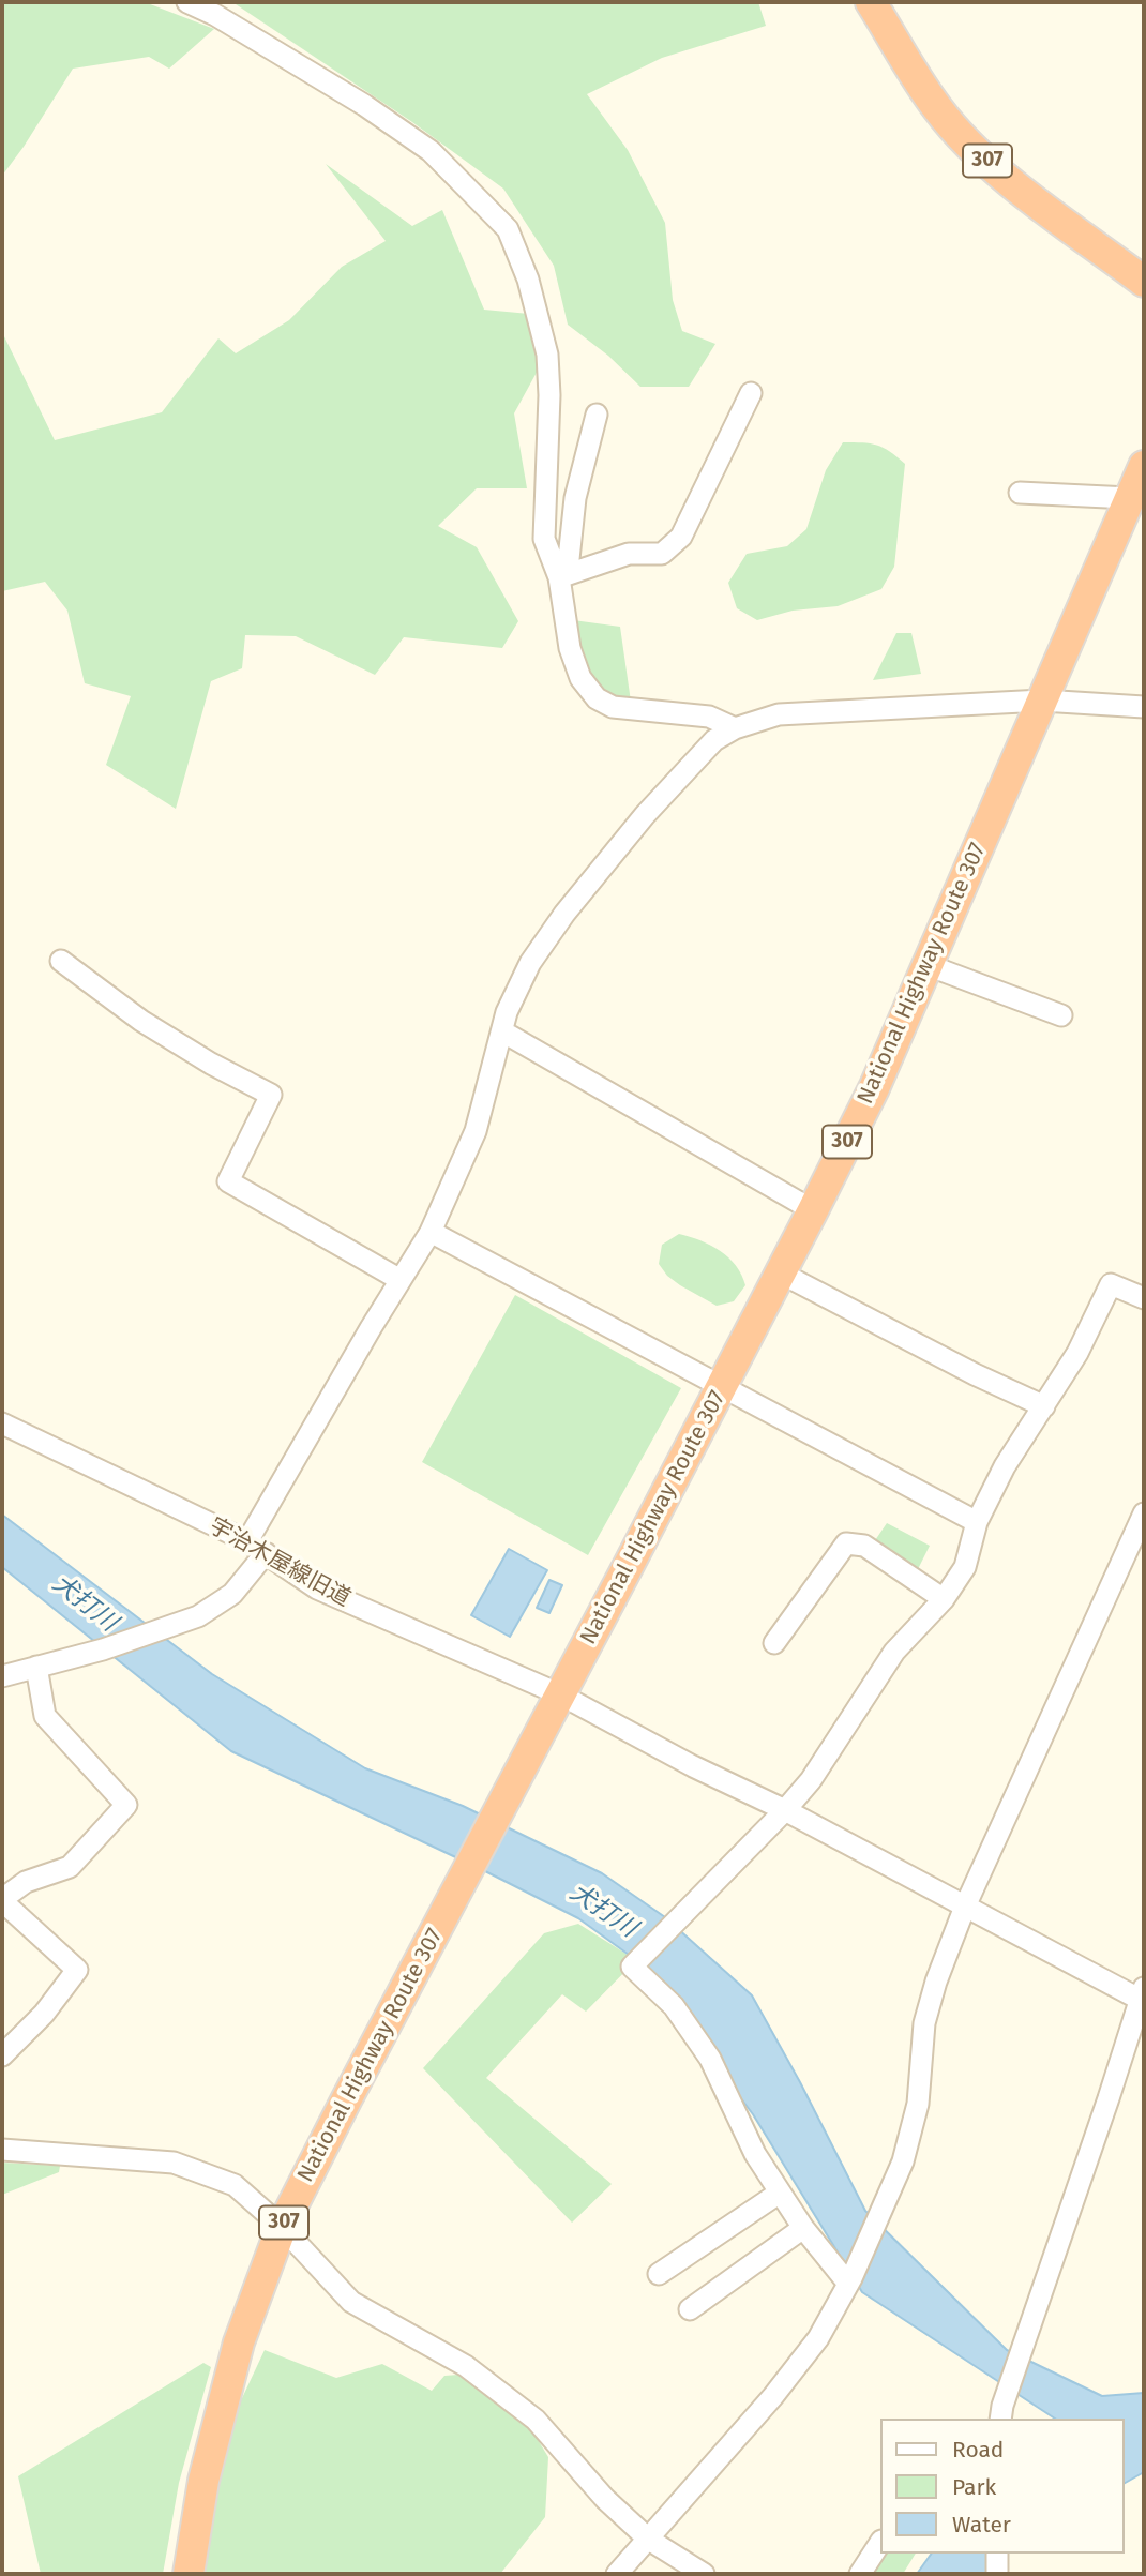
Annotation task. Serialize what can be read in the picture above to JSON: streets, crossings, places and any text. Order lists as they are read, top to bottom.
{
  "streets": {
    "highway": ["307", "National Highway Route 307"],
    "street": ["宇治木屋線旧道"]
  },
  "crossings": [
    ["National Highway Route 307", "宇治木屋線旧道"]
  ],
  "water": ["犬打川"],
  "legend": ["Road", "Park", "Water"]
}
